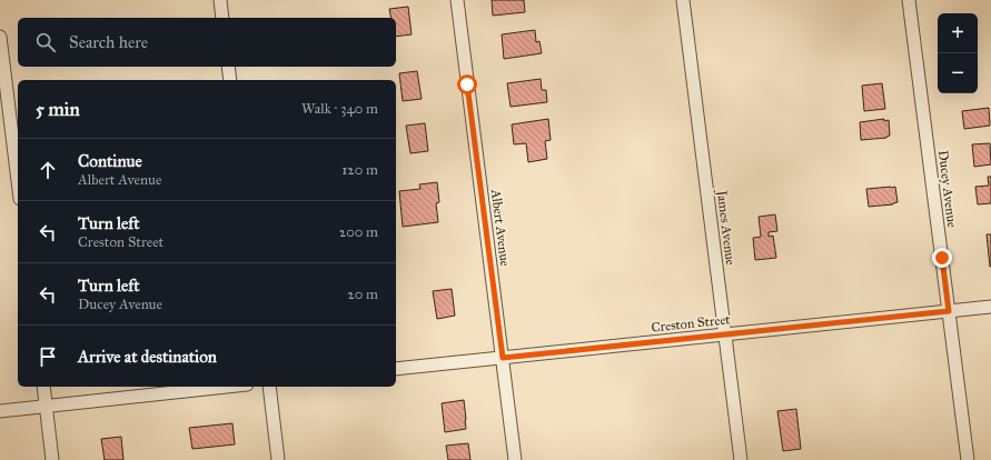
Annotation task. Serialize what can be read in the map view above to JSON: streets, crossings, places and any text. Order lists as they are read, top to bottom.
{
  "streets": {
    "street": [
      "Ducey Avenue",
      "Albert Avenue",
      "James Avenue",
      "Creston Street"
    ]
  },
  "crossings": [
    ["Ducey Avenue", "Creston Street"],
    ["Albert Avenue", "Creston Street"],
    ["James Avenue", "Creston Street"]
  ],
  "page": {
    "map_buttons": ["+", "−"],
    "search": "Search here",
    "heading": ["5 min", "Walk · 340 m"],
    "list": [
      ["Continue", "Albert Avenue", "120 m"],
      ["Turn left", "Creston Street", "200 m"],
      ["Turn left", "Ducey Avenue", "20 m"],
      "Arrive at destination"
    ]
  }
}
